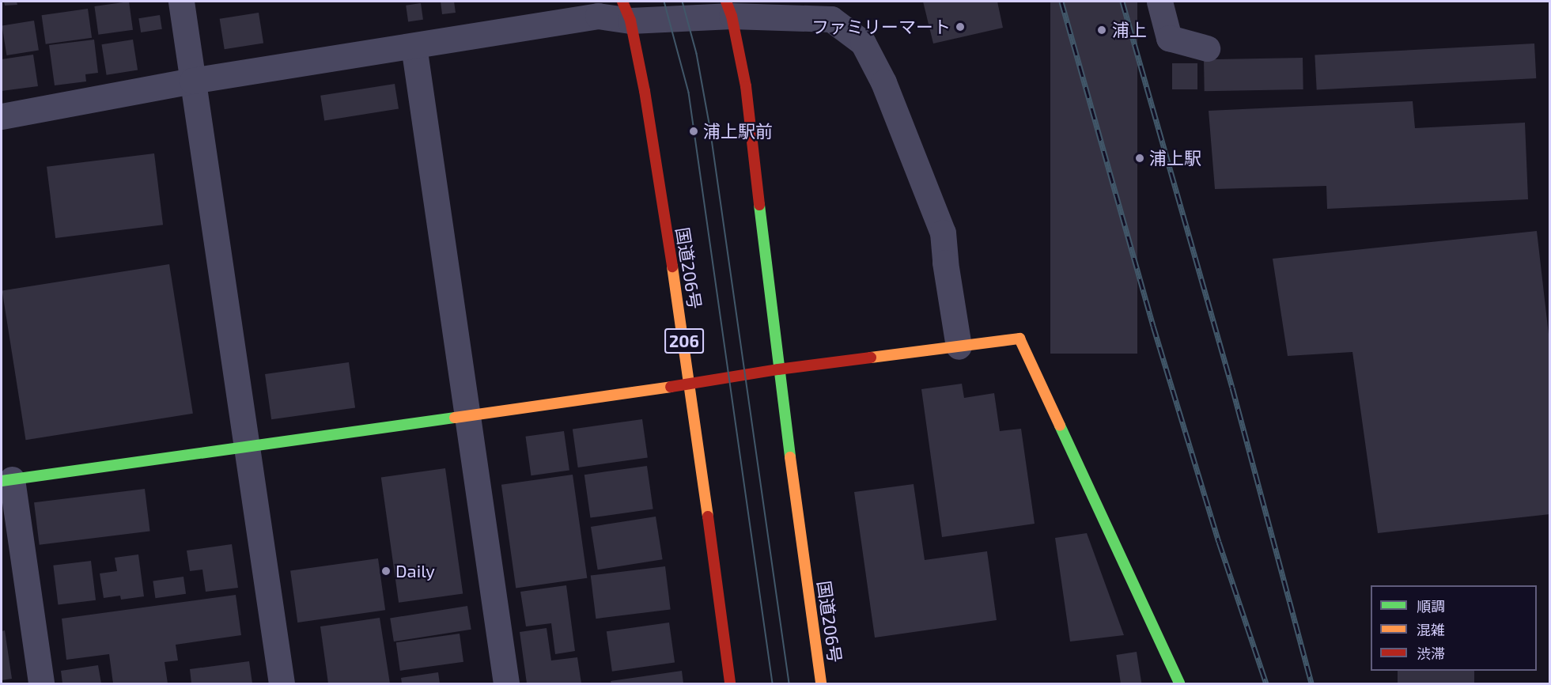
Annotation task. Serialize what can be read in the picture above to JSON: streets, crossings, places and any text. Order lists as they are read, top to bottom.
{
  "streets": {
    "main road": ["国道206号", "206"]
  },
  "places": [
    "ファミリーマート",
    "浦上",
    "浦上駅前",
    "浦上駅",
    "Daily"
  ],
  "legend": ["順調", "混雑", "渋滞"]
}
